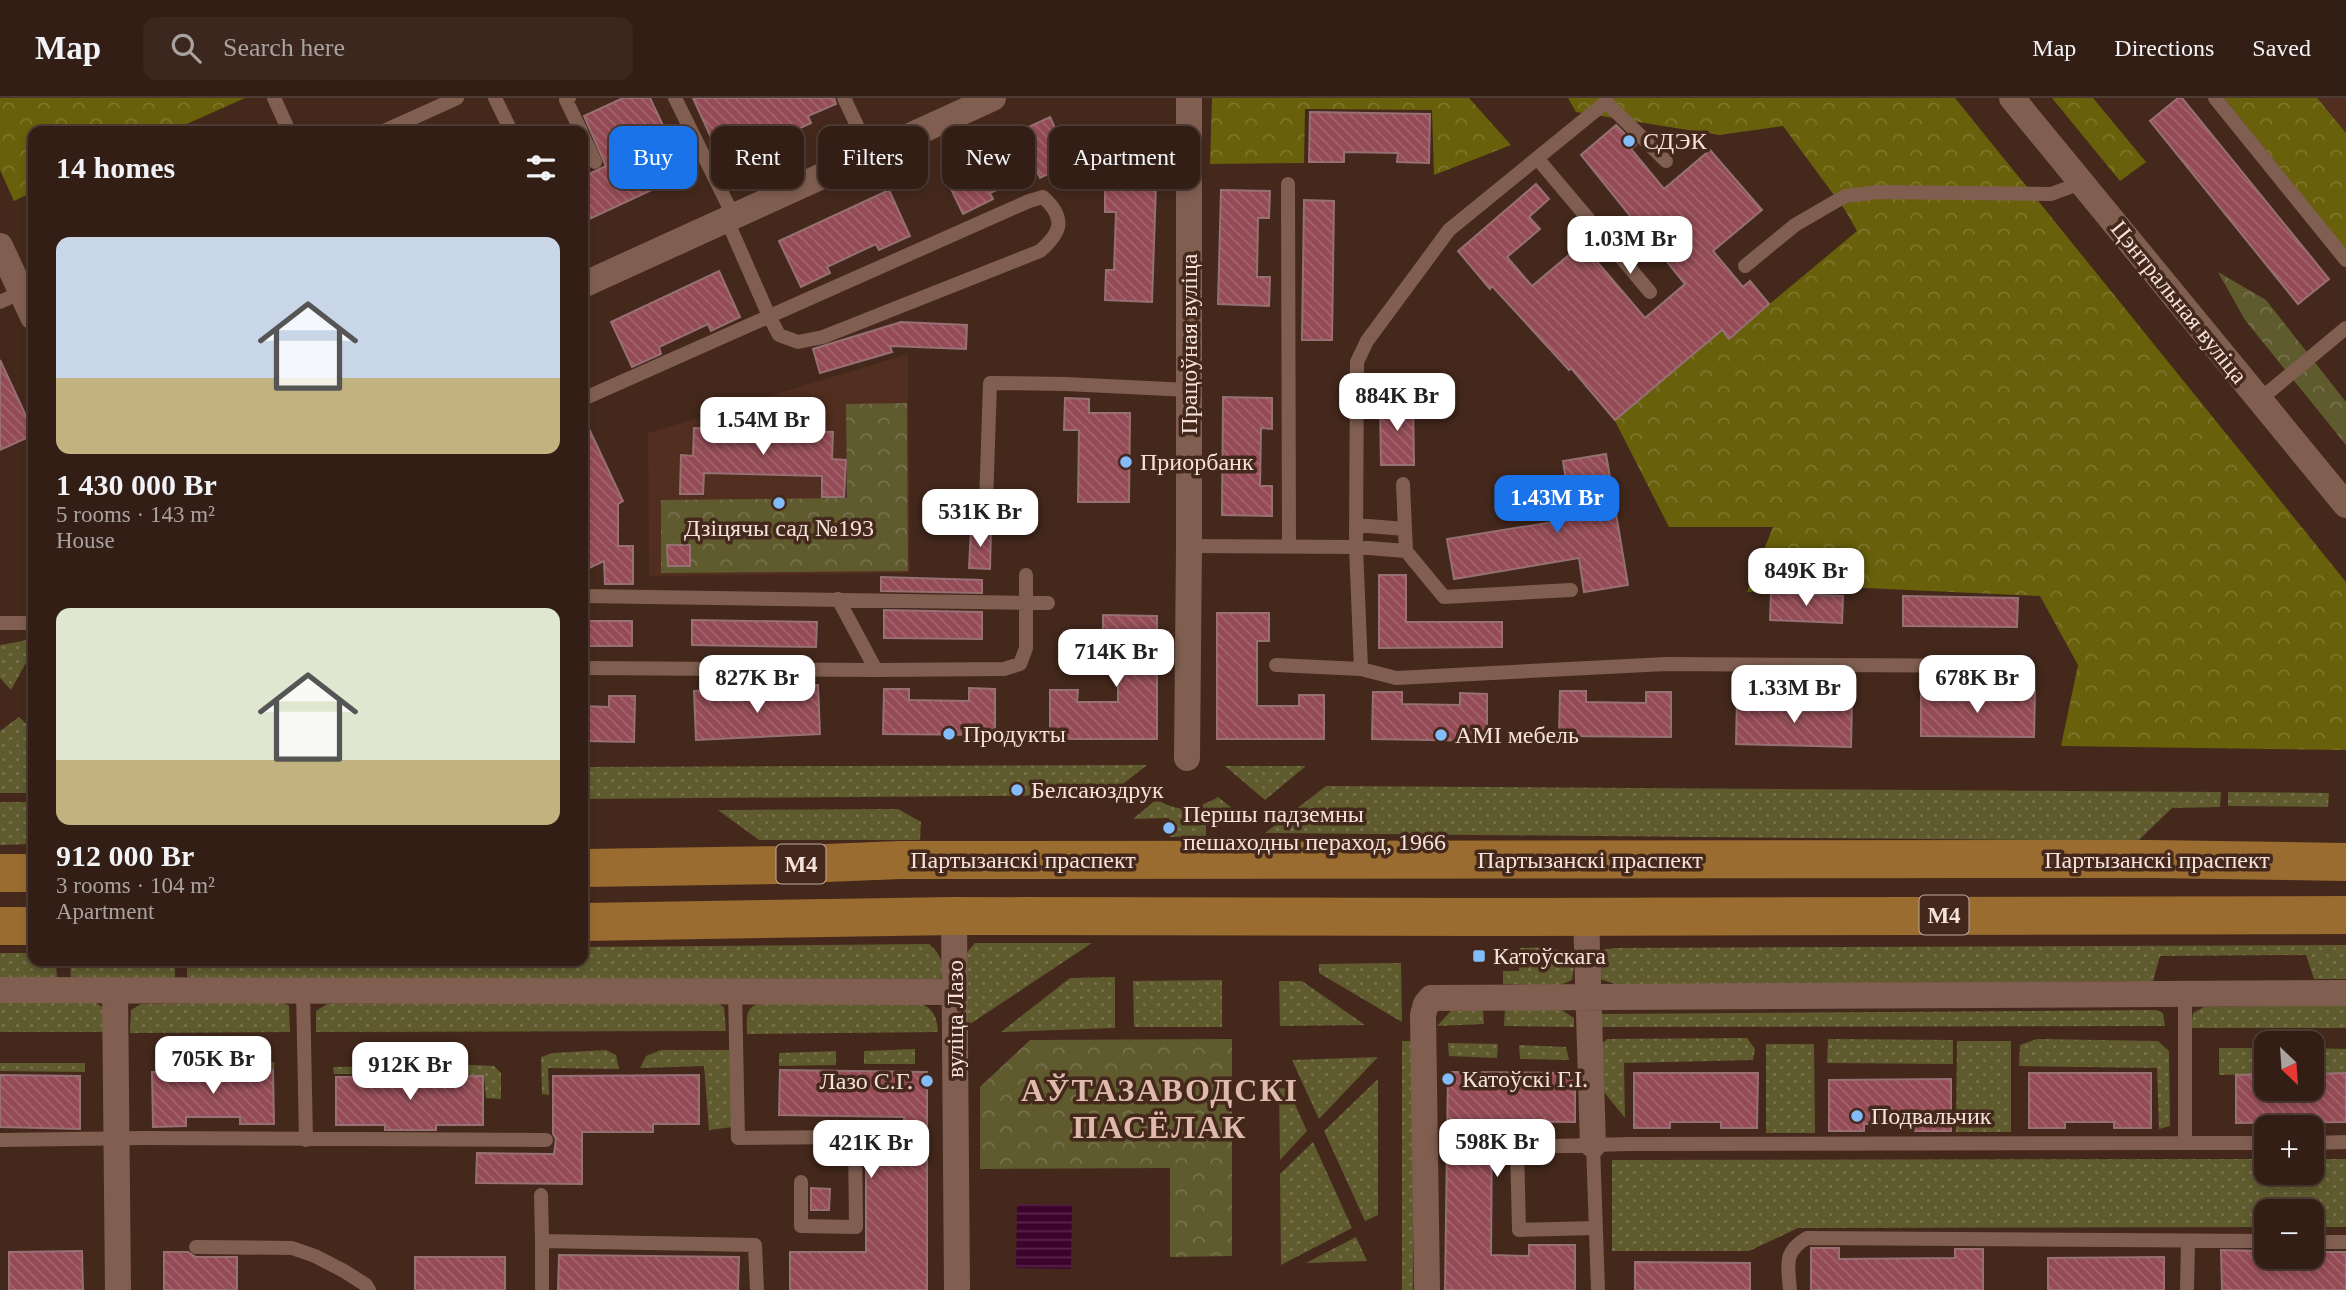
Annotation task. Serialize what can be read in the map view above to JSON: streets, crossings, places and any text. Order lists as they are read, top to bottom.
{
  "streets": {
    "main road": ["Партызанскі праспект", "М4"],
    "street": ["Цэнтральная вуліца", "Працоўная вуліца", "вуліца Лазо"]
  },
  "crossings": [
    ["М4", "вуліца Лазо"]
  ],
  "districts": ["АЎТАЗАВОДСКІ ПАСЁЛАК"],
  "places": {
    "other": [
      "СДЭК",
      "Приорбанк",
      "Дзіцячы сад №193",
      "Продукты",
      "AMI мебель",
      "Белсаюздрук",
      "Першы падземны пешаходны пераход, 1966",
      "Катоўскі Г.І.",
      "Лазо С.Г.",
      "Подвальчик"
    ],
    "transit": ["Катоўскага"]
  },
  "north": "bottom right",
  "page": {
    "header": "Map",
    "search": "Search here",
    "nav": ["Map", "Directions", "Saved"],
    "chip": [
      "Buy",
      "Rent",
      "Filters",
      "New",
      "Apartment"
    ],
    "heading": "14 homes",
    "list": [
      {
        "name": "1 430 000 Br",
        "note": "5 rooms · 143 m² · House"
      },
      {
        "name": "912 000 Br",
        "note": "3 rooms · 104 m² · Apartment"
      }
    ],
    "price": [
      "1.03M Br",
      "884K Br",
      "1.54M Br",
      "1.43M Br",
      "531K Br",
      "849K Br",
      "714K Br",
      "827K Br",
      "678K Br",
      "1.33M Br",
      "705K Br",
      "912K Br",
      "598K Br",
      "421K Br"
    ],
    "map_buttons": ["+", "−"]
  }
}
